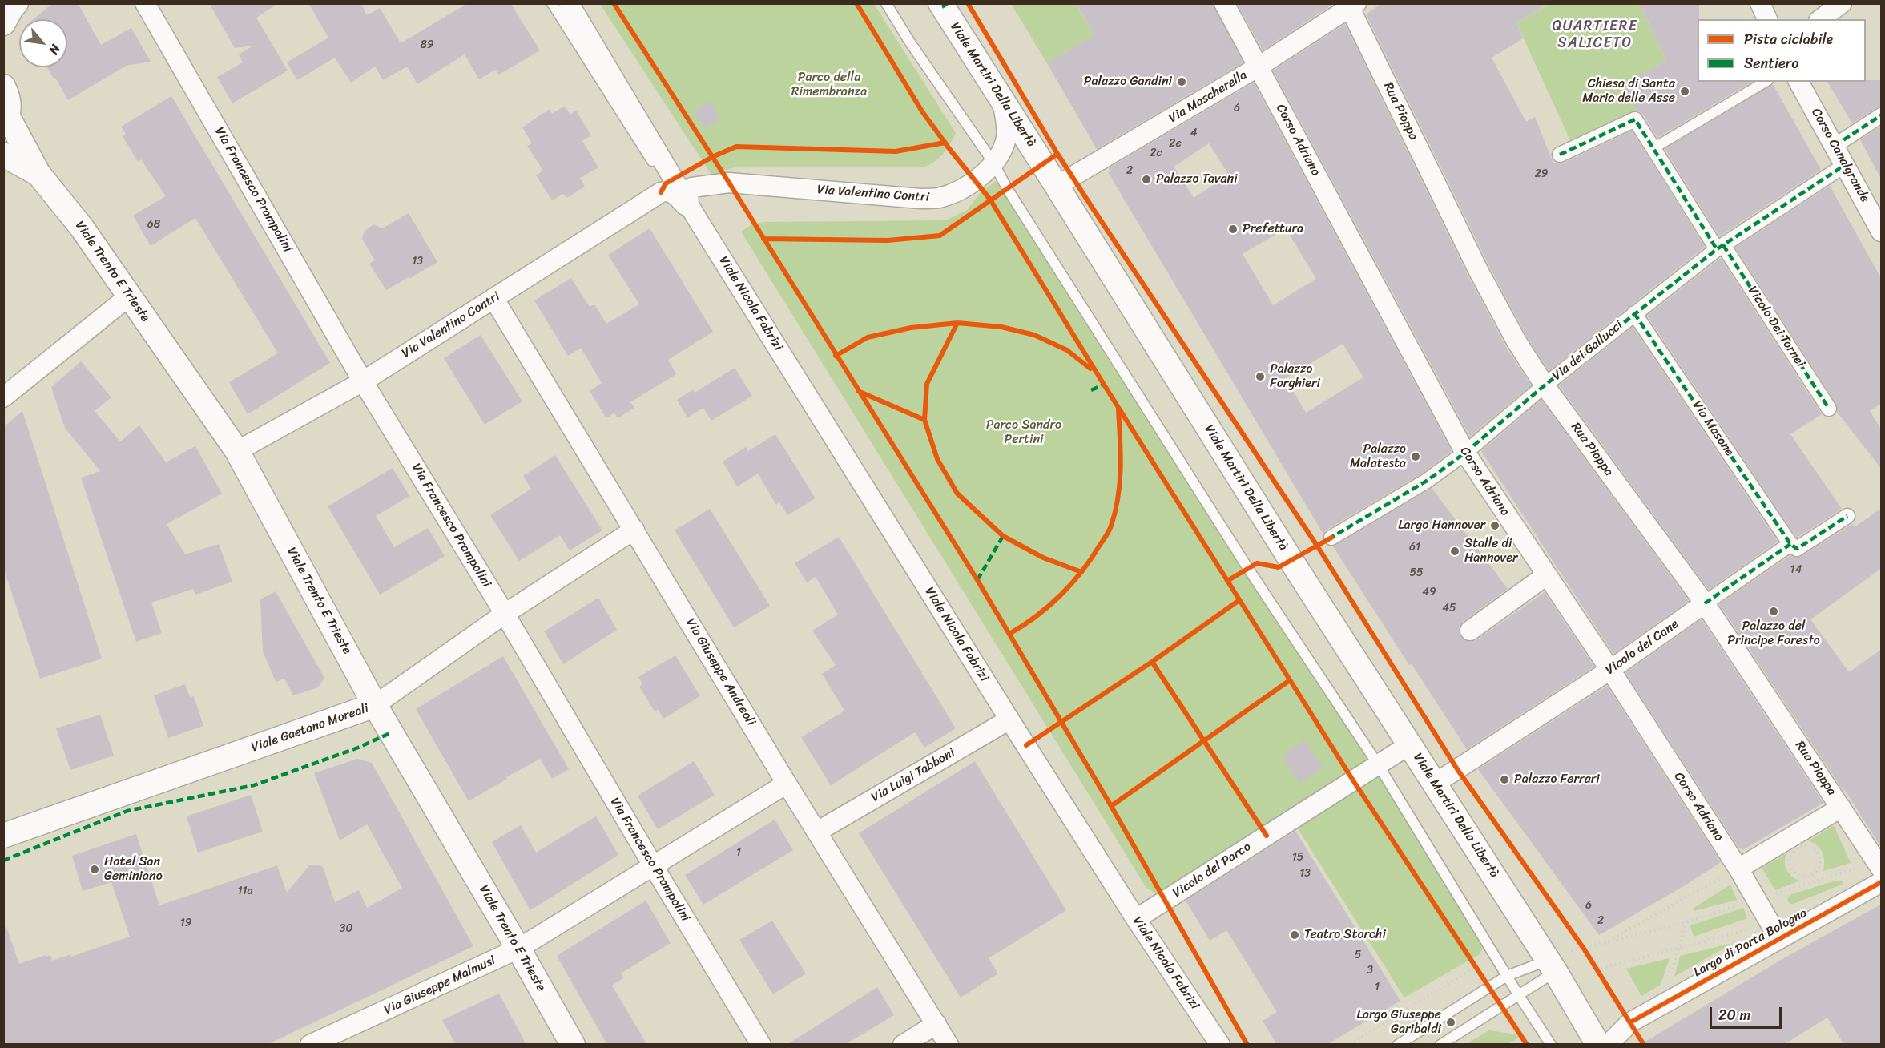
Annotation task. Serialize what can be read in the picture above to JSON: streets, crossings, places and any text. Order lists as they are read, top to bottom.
{
  "streets": {
    "street": [
      "Viale Martiri Della Libertà",
      "Via Mascherella",
      "Rua Pioppa",
      "Corso Adriano",
      "Corso Canalgrande",
      "Via Francesco Prampolini",
      "Via Valentino Contri",
      "Viale Trento E Trieste",
      "Viale Nicola Fabrizi",
      "Vicolo Dei Tornei",
      "Via dei Gallucci",
      "Via Masone",
      "Vicolo del Cane",
      "Via Giuseppe Andreoli",
      "Viale Gaetano Moreali",
      "Via Luigi Tabboni",
      "Vicolo del Parco",
      "Largo di Porta Bologna",
      "Via Giuseppe Malmusi"
    ]
  },
  "crossings": [
    ["Viale Martiri Della Libertà", "Via Mascherella"],
    ["Viale Martiri Della Libertà", "Via Valentino Contri"],
    ["Viale Martiri Della Libertà", "Vicolo del Cane"],
    ["Viale Martiri Della Libertà", "Vicolo del Parco"],
    ["Via Mascherella", "Rua Pioppa"],
    ["Via Mascherella", "Corso Adriano"],
    ["Rua Pioppa", "Via dei Gallucci"],
    ["Rua Pioppa", "Vicolo del Cane"],
    ["Corso Adriano", "Via dei Gallucci"],
    ["Corso Adriano", "Vicolo del Cane"],
    ["Corso Adriano", "Largo di Porta Bologna"],
    ["Corso Canalgrande", "Via dei Gallucci"],
    ["Via Francesco Prampolini", "Via Valentino Contri"],
    ["Via Francesco Prampolini", "Viale Gaetano Moreali"],
    ["Via Francesco Prampolini", "Via Giuseppe Malmusi"],
    ["Via Valentino Contri", "Viale Trento E Trieste"],
    ["Via Valentino Contri", "Viale Nicola Fabrizi"],
    ["Via Valentino Contri", "Via Giuseppe Andreoli"],
    ["Viale Trento E Trieste", "Viale Gaetano Moreali"],
    ["Viale Trento E Trieste", "Via Giuseppe Malmusi"],
    ["Viale Nicola Fabrizi", "Via Luigi Tabboni"],
    ["Viale Nicola Fabrizi", "Vicolo del Parco"],
    ["Vicolo Dei Tornei", "Via dei Gallucci"],
    ["Via dei Gallucci", "Via Masone"],
    ["Via Masone", "Vicolo del Cane"],
    ["Via Giuseppe Andreoli", "Viale Gaetano Moreali"],
    ["Via Giuseppe Andreoli", "Via Luigi Tabboni"],
    ["Via Giuseppe Andreoli", "Via Giuseppe Malmusi"]
  ],
  "districts": ["QUARTIERE SALICETO"],
  "parks": ["Parco della Rimembranza", "Parco Sandro Pertini"],
  "places": [
    "Palazzo Gandini",
    "Chiesa di Santa Maria delle Asse",
    "Palazzo Tavani",
    "Prefettura",
    "Palazzo Forghieri",
    "Palazzo Malatesta",
    "Largo Hannover",
    "Stalle di Hannover",
    "Palazzo del Principe Foresto",
    "Palazzo Ferrari",
    "Hotel San Geminiano",
    "Teatro Storchi",
    "Largo Giuseppe Garibaldi"
  ],
  "house_numbers": [
    "89",
    "6",
    "4",
    "2e",
    "2c",
    "2",
    "29",
    "68",
    "13",
    "61",
    "14",
    "55",
    "49",
    "45",
    "1",
    "15",
    "13",
    "11a",
    "6",
    "2",
    "19",
    "30",
    "5",
    "3",
    "1"
  ],
  "legend": ["Pista ciclabile", "Sentiero"],
  "scale_bar": "20 m",
  "north": "bottom right"
}
